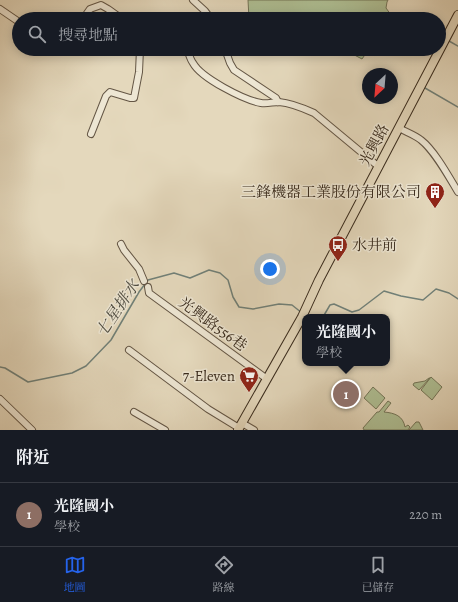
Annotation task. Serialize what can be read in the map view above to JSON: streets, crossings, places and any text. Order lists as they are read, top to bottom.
{
  "streets": {
    "main road": ["光興路"],
    "street": ["光興路556巷"]
  },
  "crossings": [
    ["光興路", "光興路556巷"]
  ],
  "water": ["七星排水"],
  "places": {
    "building": ["三鋒機器工業股份有限公司"],
    "bus stop": ["水井前"],
    "supermarket": ["7-Eleven"]
  },
  "north": "bottom left",
  "page": {
    "search": "搜尋地點",
    "popup": ["光隆國小", "學校"],
    "pins": "1",
    "heading": "附近",
    "list": [
      {
        "mark": "1",
        "name": "光隆國小",
        "note": "學校",
        "value": "220 m"
      }
    ],
    "nav": ["地圖", "路線", "已儲存"]
  }
}
